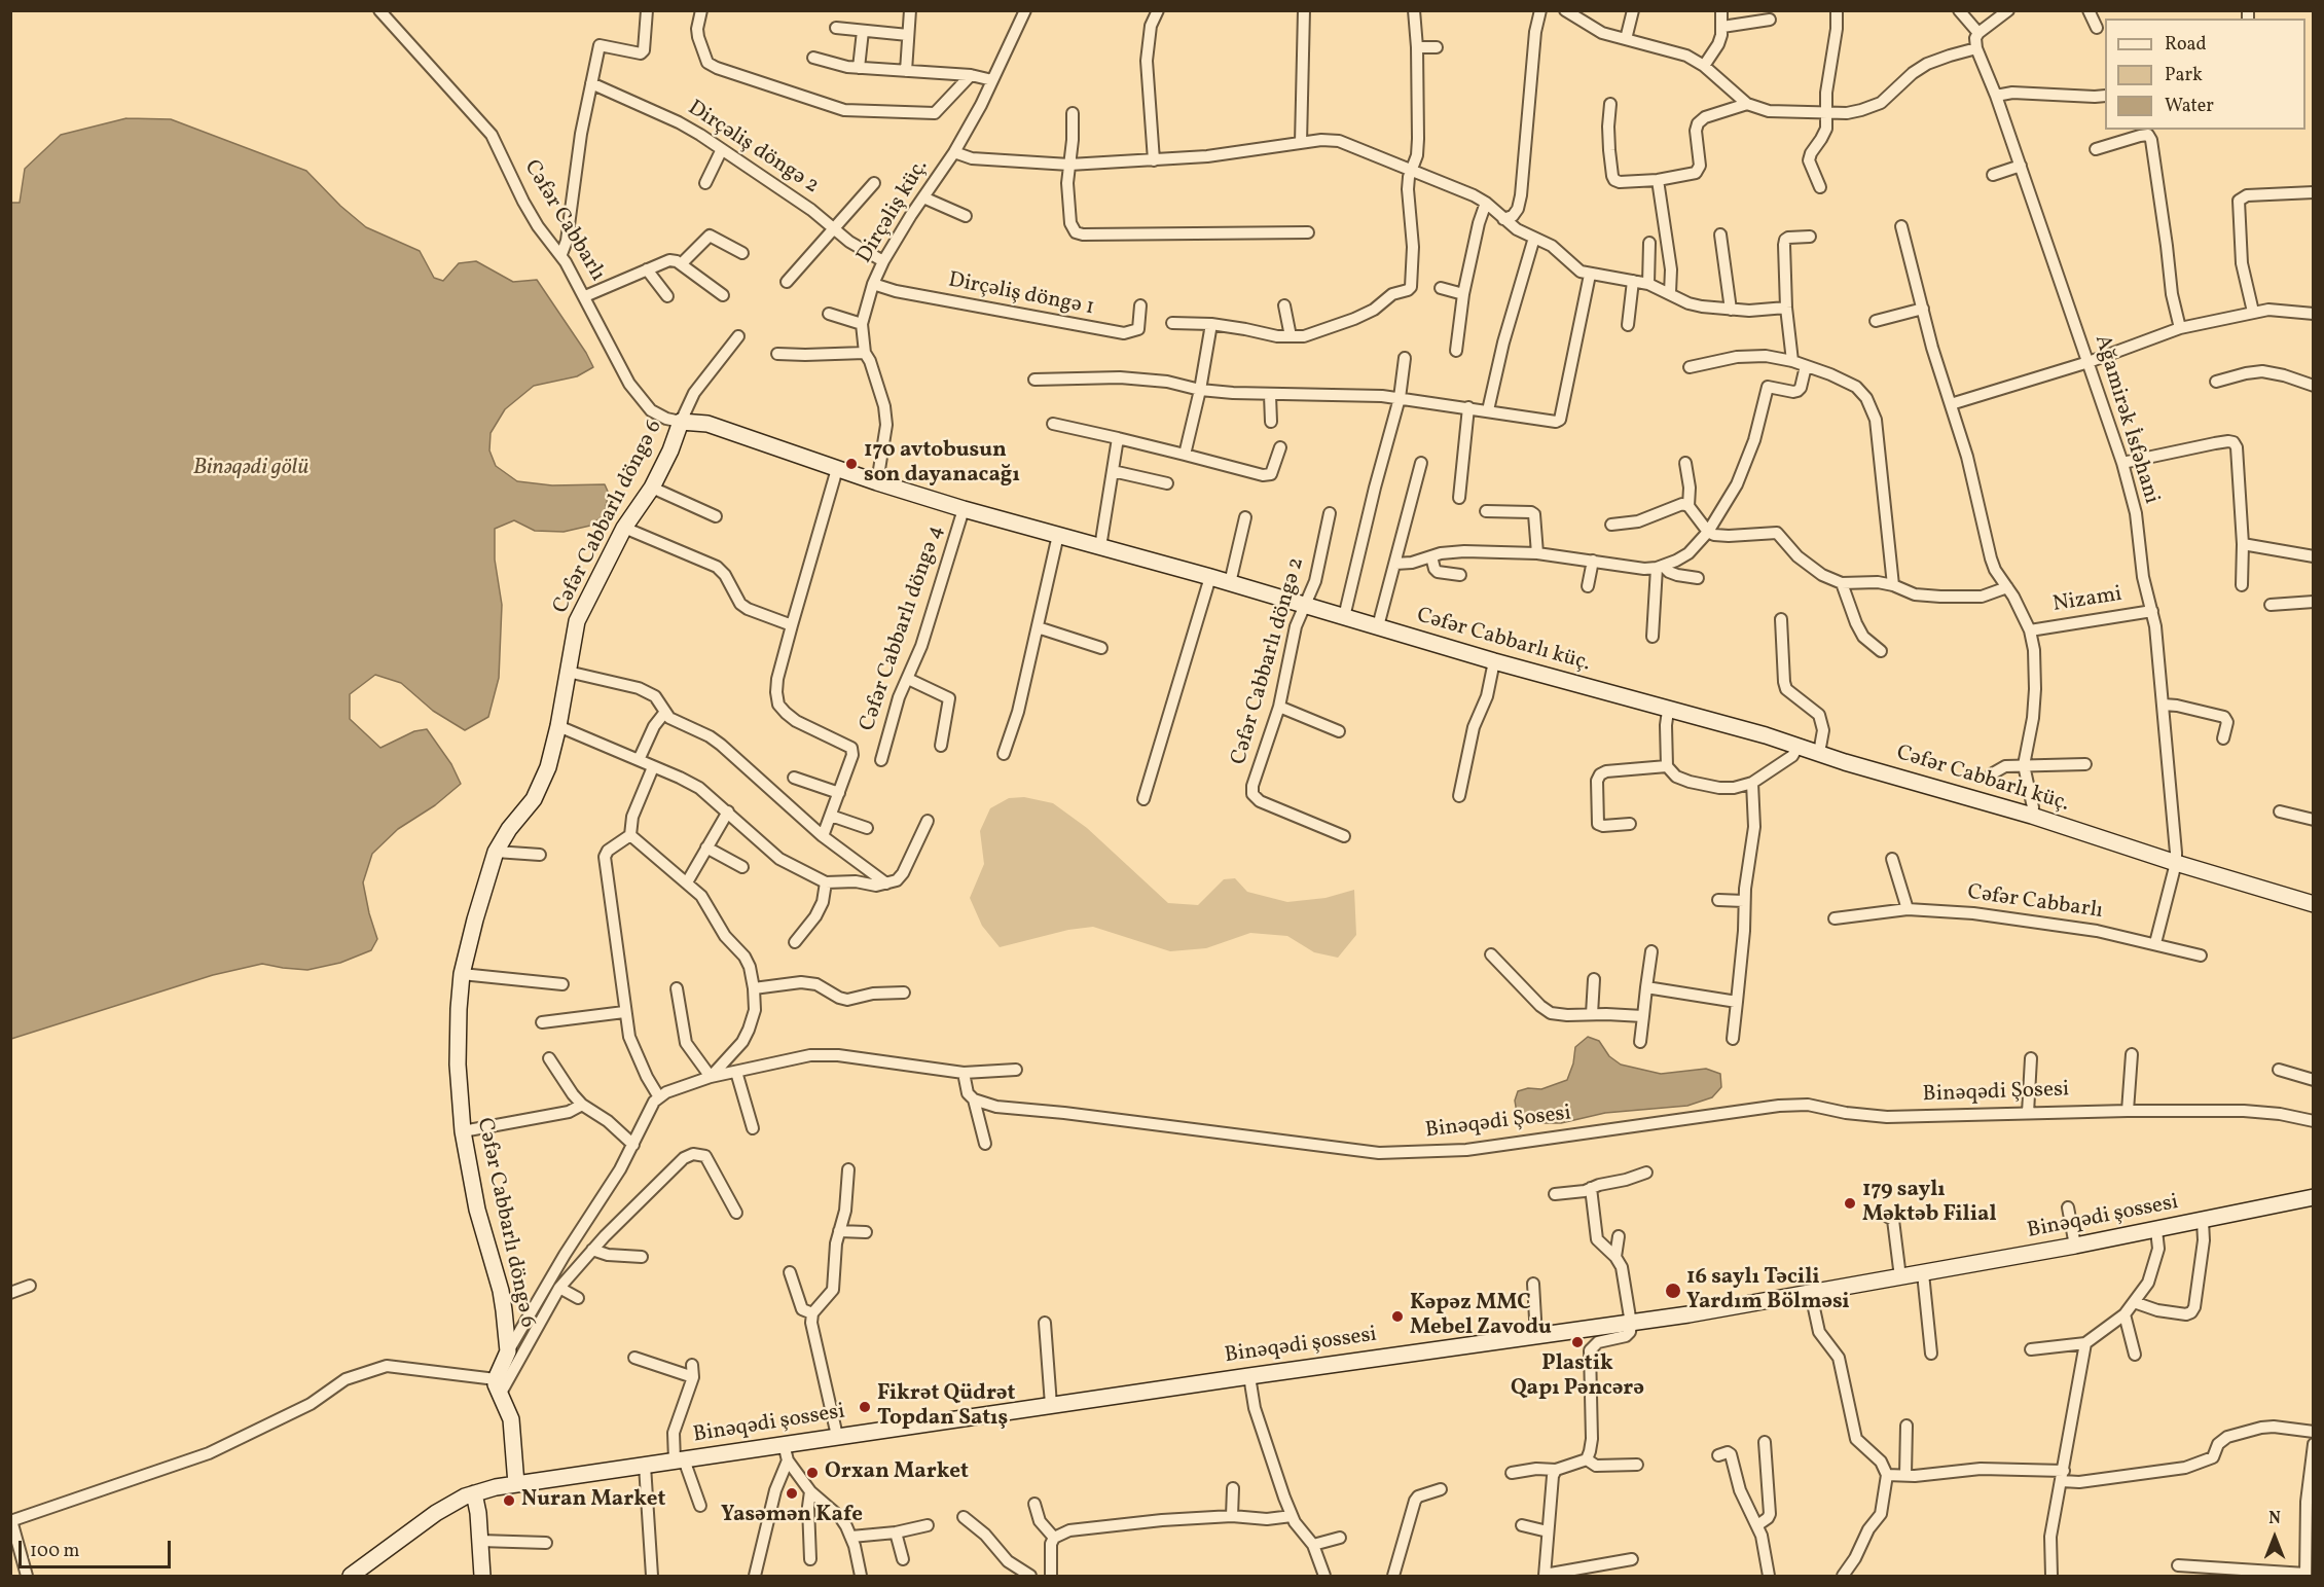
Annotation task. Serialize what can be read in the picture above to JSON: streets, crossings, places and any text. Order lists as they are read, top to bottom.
{
  "streets": {
    "street": [
      "Dirçəliş döngə 2",
      "Dirçəliş küç.",
      "Cəfər Cabbarlı",
      "Dirçəliş döngə 1",
      "Ağamirək İsfəhani",
      "Cəfər Cabbarlı döngə 6",
      "Nizami",
      "Cəfər Cabbarlı döngə 4",
      "Cəfər Cabbarlı küç.",
      "Cəfər Cabbarlı döngə 2",
      "Binəqədi Şosesi",
      "Binəqədi şossesi"
    ]
  },
  "crossings": [
    ["Dirçəliş döngə 2", "Dirçəliş küç."],
    ["Dirçəliş küç.", "Dirçəliş döngə 1"],
    ["Dirçəliş küç.", "Cəfər Cabbarlı küç."],
    ["Cəfər Cabbarlı", "Cəfər Cabbarlı döngə 6"],
    ["Cəfər Cabbarlı", "Cəfər Cabbarlı küç."],
    ["Ağamirək İsfəhani", "Nizami"],
    ["Ağamirək İsfəhani", "Cəfər Cabbarlı küç."],
    ["Cəfər Cabbarlı döngə 6", "Cəfər Cabbarlı küç."],
    ["Cəfər Cabbarlı döngə 4", "Cəfər Cabbarlı küç."],
    ["Cəfər Cabbarlı küç.", "Cəfər Cabbarlı döngə 2"]
  ],
  "water": ["Binəqədi gölü"],
  "places": [
    "170 avtobusun son dayanacağı",
    "179 saylı Məktəb Filial",
    "16 saylı Təcili Yardım Bölməsi",
    "Kəpəz MMC Mebel Zavodu",
    "Plastik Qapı Pəncərə",
    "Fikrət Qüdrət Topdan Satış",
    "Orxan Market",
    "Yasəmən Kafe",
    "Nuran Market"
  ],
  "legend": ["Road", "Park", "Water"],
  "scale_bar": "100 m",
  "north": "top"
}
